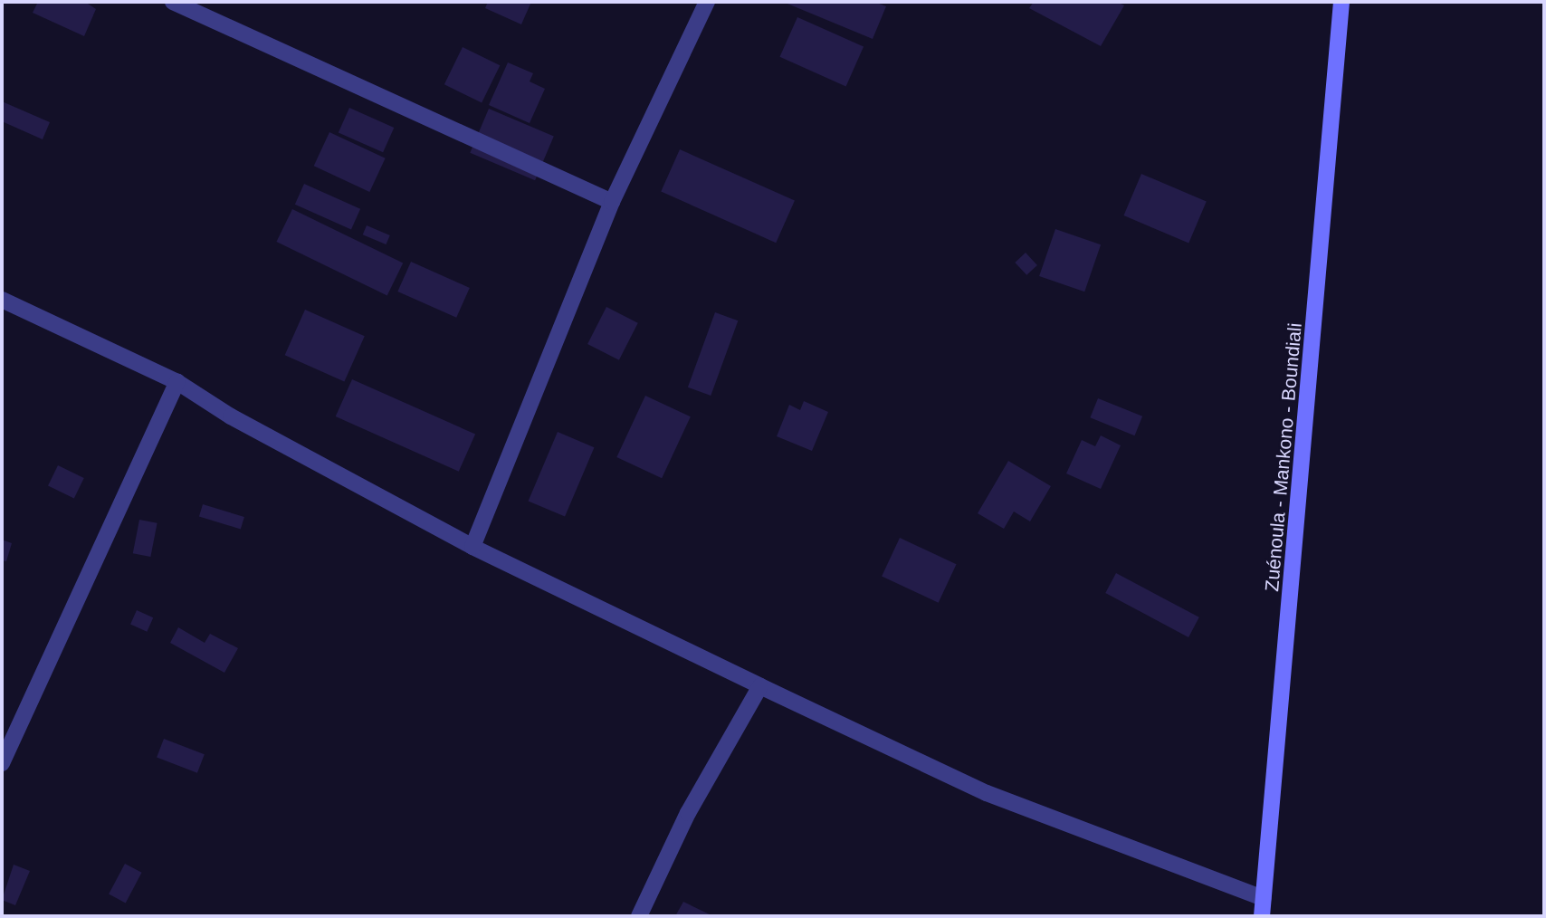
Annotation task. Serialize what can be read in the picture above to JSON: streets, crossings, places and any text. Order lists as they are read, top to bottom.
{
  "streets": {
    "main road": ["Zuénoula - Mankono - Boundiali"]
  }
}
